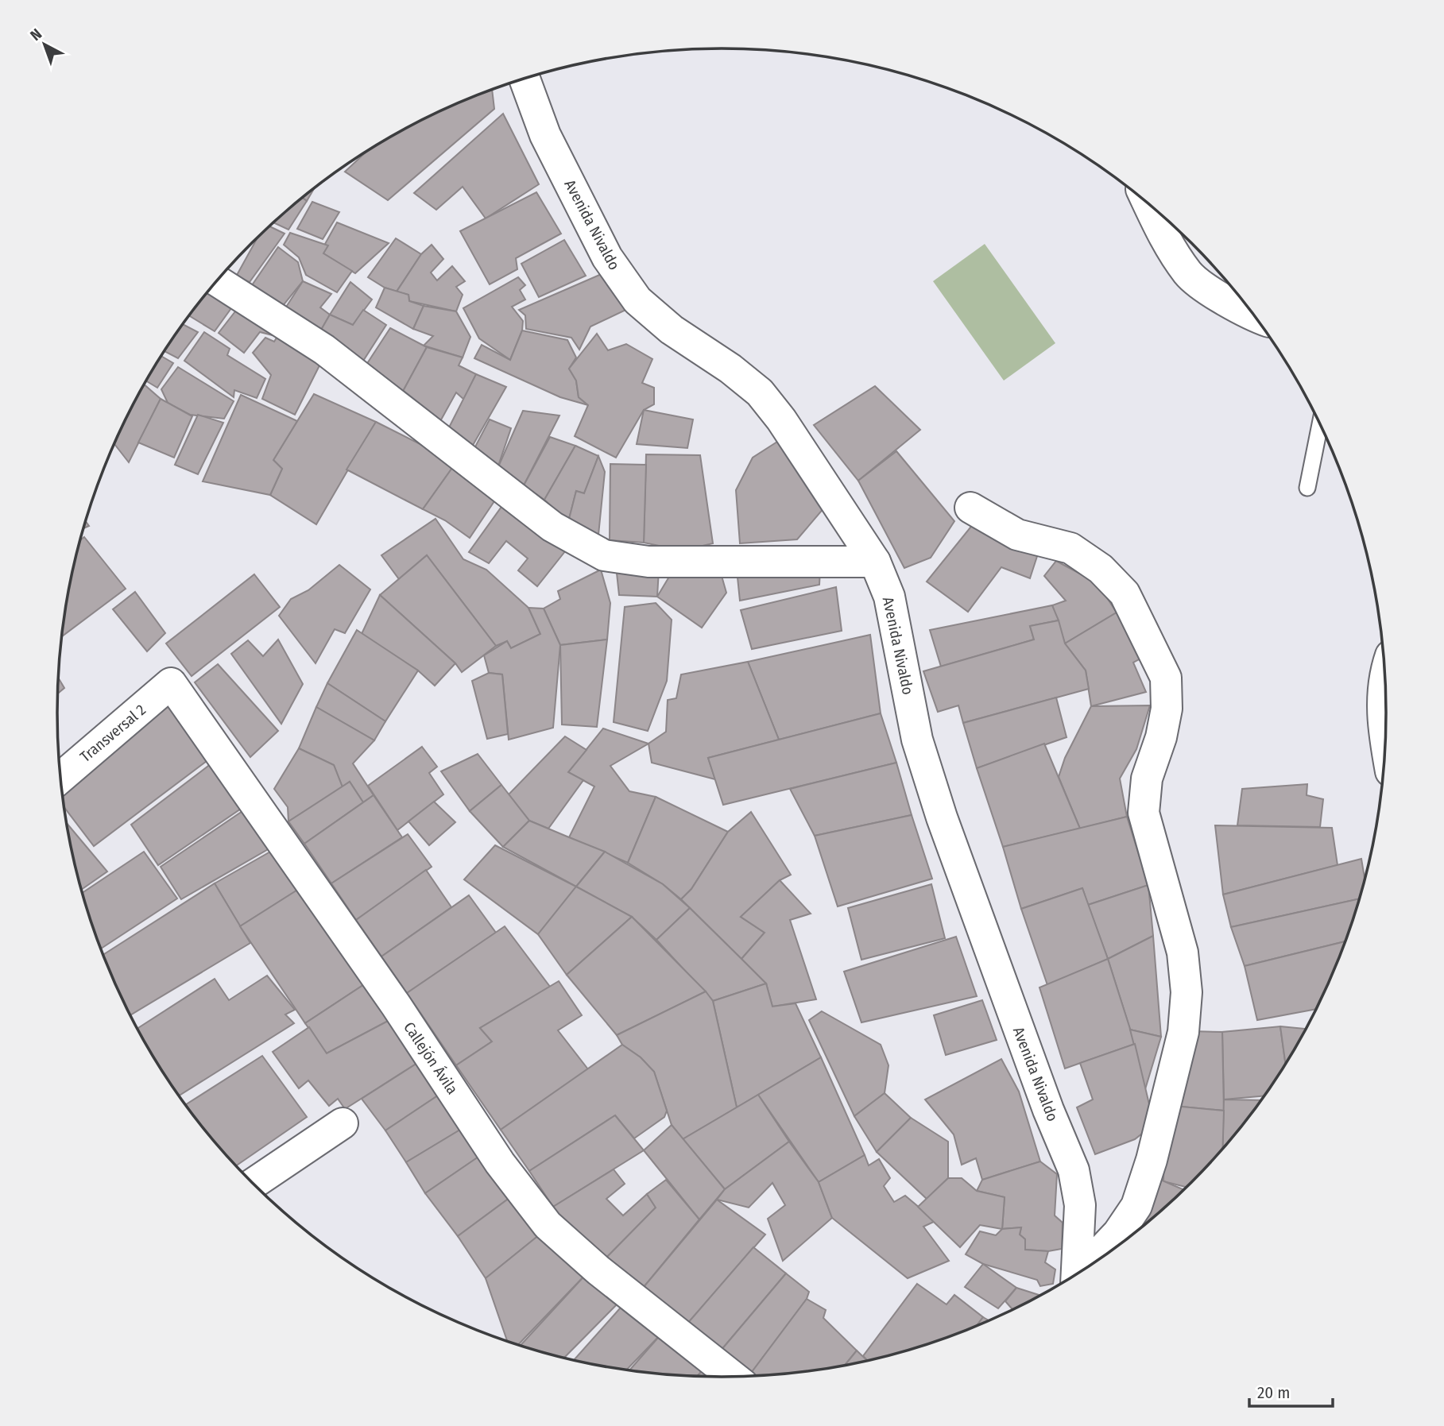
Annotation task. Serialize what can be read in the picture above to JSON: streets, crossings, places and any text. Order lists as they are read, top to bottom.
{
  "streets": {
    "street": ["Avenida Nivaldo", "Transversal 2", "Callejón Ávila"]
  },
  "crossings": [
    ["Transversal 2", "Callejón Ávila"]
  ],
  "scale_bar": "20 m",
  "north": "top left"
}
